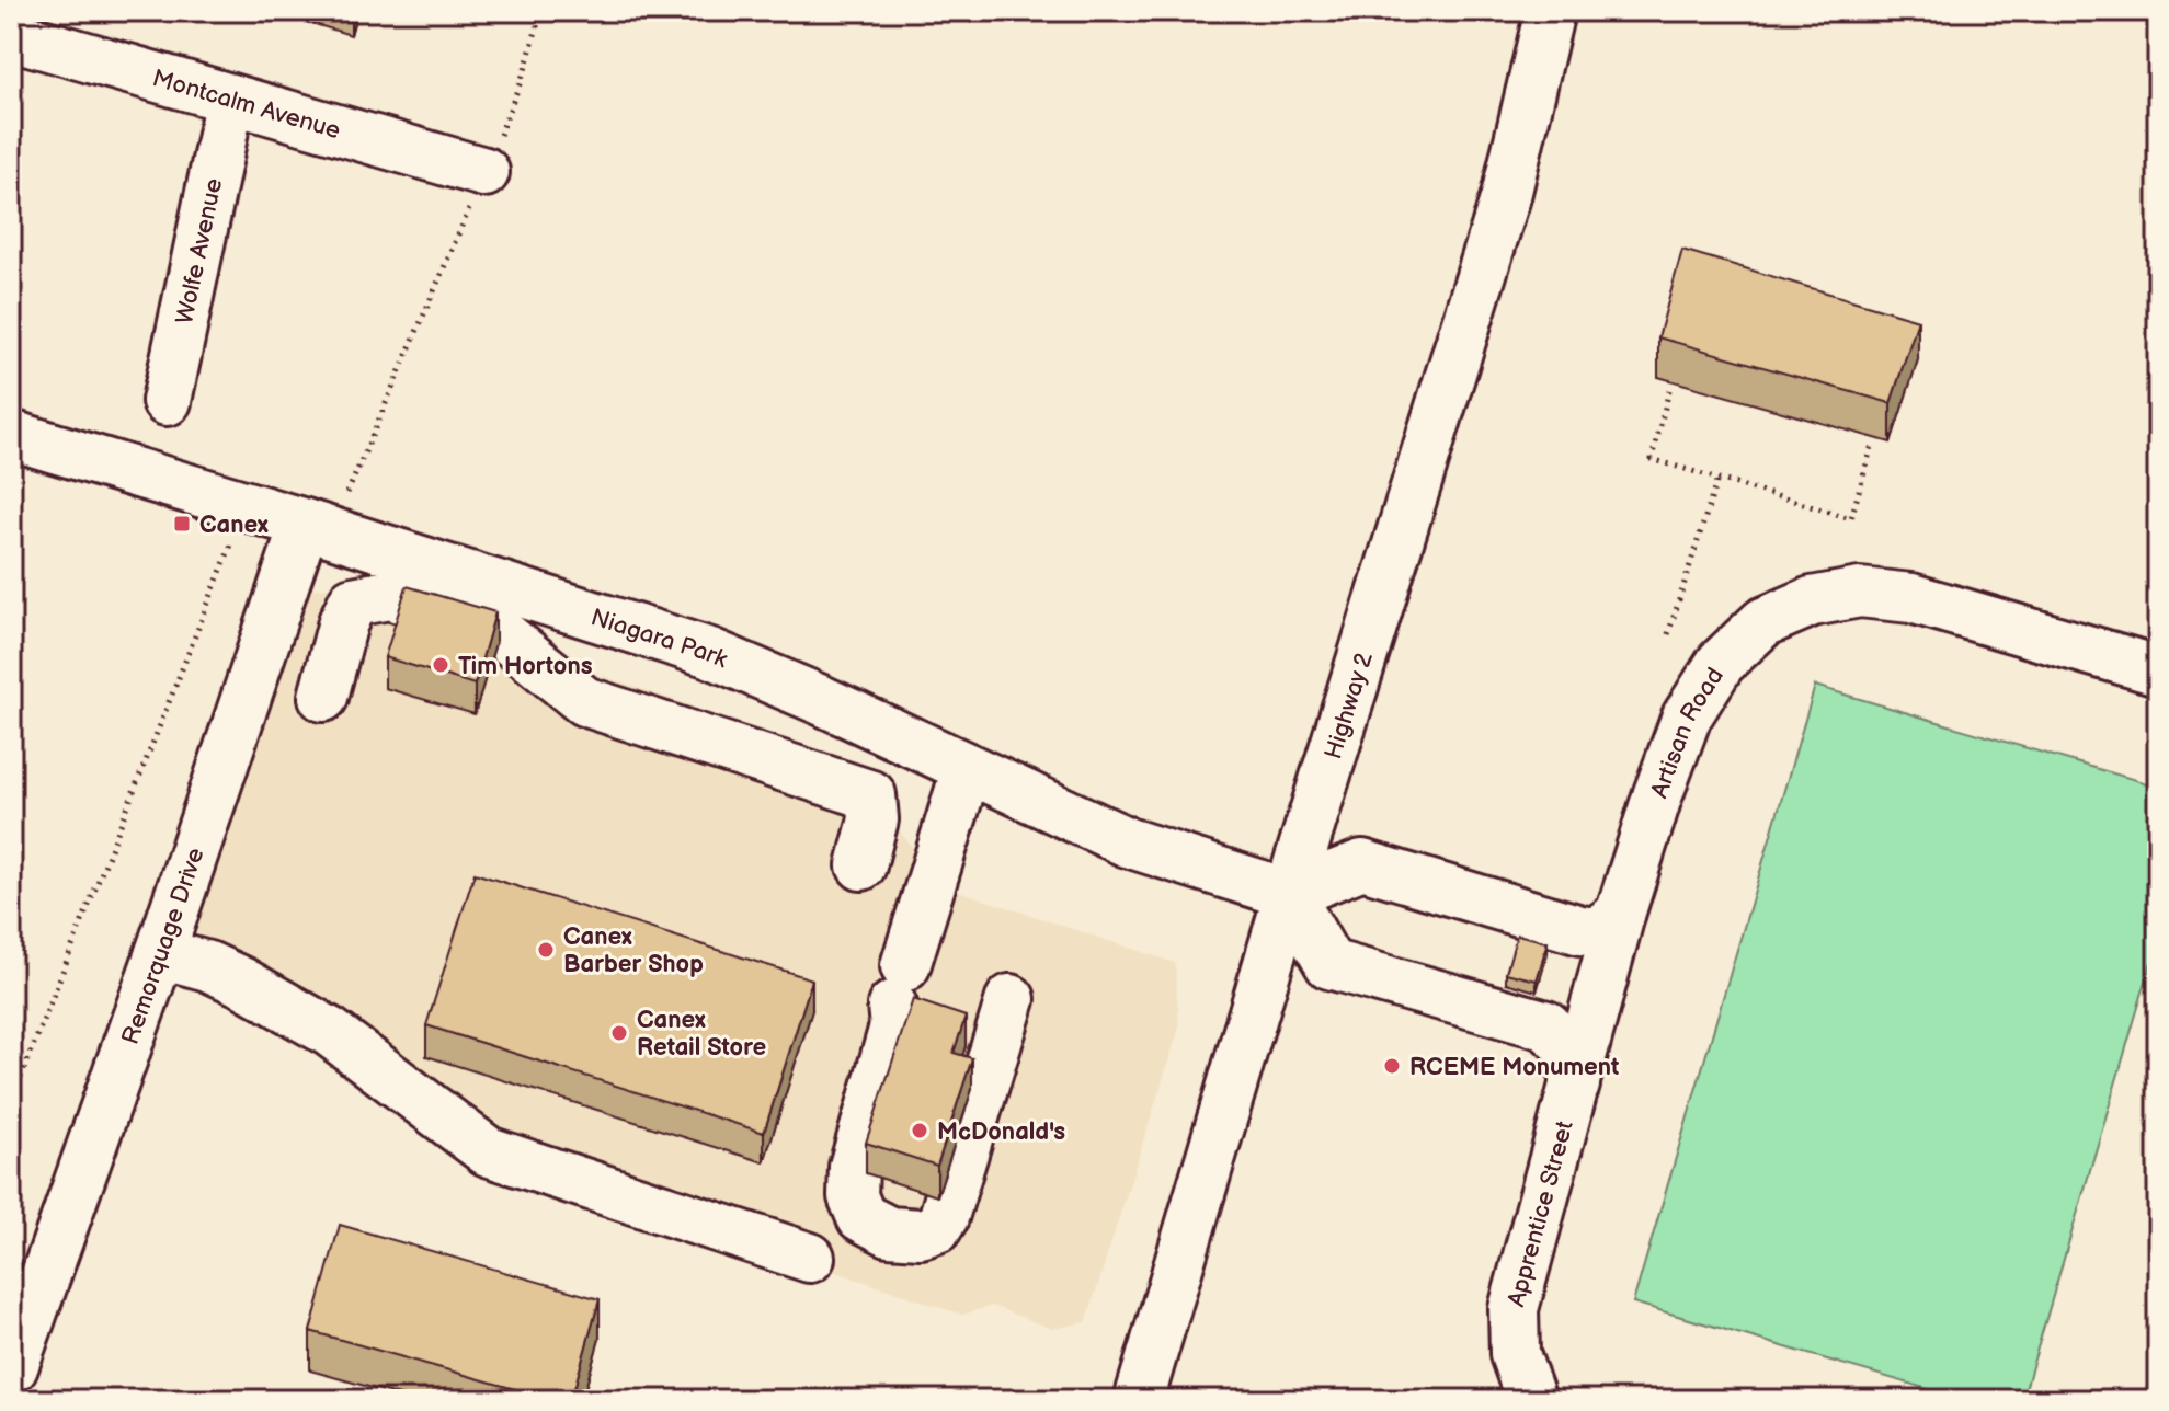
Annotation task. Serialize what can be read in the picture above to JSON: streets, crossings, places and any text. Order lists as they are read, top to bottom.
{
  "streets": {
    "street": [
      "Montcalm Avenue",
      "Wolfe Avenue",
      "Niagara Park",
      "Highway 2",
      "Artisan Road",
      "Remorquage Drive",
      "Apprentice Street"
    ]
  },
  "crossings": [
    ["Montcalm Avenue", "Wolfe Avenue"],
    ["Niagara Park", "Highway 2"],
    ["Niagara Park", "Remorquage Drive"],
    ["Niagara Park", "Apprentice Street"],
    ["Highway 2", "Apprentice Street"],
    ["Artisan Road", "Apprentice Street"]
  ],
  "places": {
    "transit": ["Canex"],
    "other": [
      "Tim Hortons",
      "Canex Barber Shop",
      "Canex Retail Store",
      "RCEME Monument",
      "McDonald's"
    ]
  }
}
